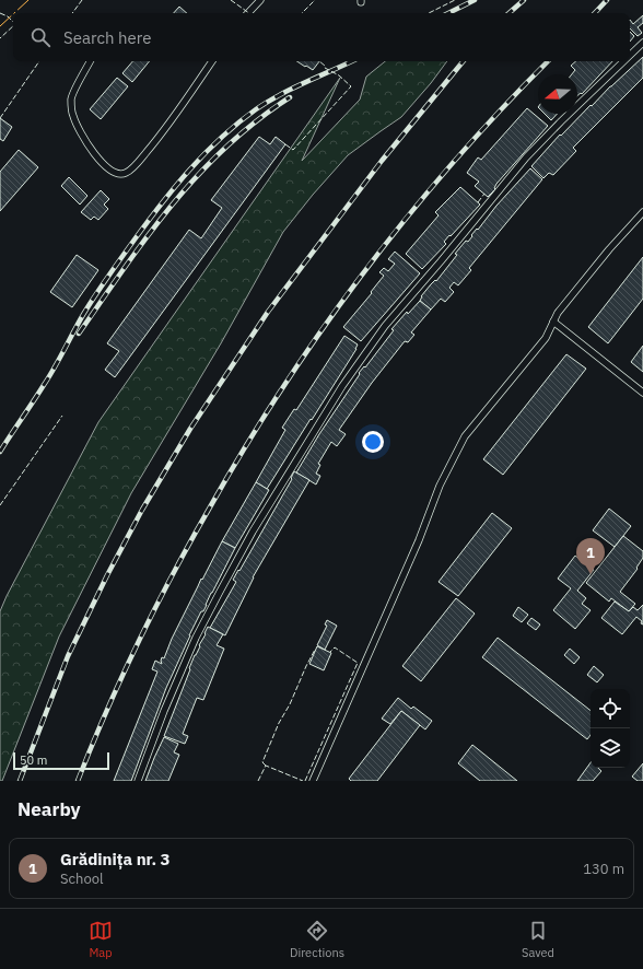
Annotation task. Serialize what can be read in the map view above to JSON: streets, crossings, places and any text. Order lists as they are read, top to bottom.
{
  "scale_bar": "50 m",
  "north": "left",
  "page": {
    "search": "Search here",
    "pins": "1",
    "scale": "50 m",
    "heading": "Nearby",
    "list": [
      {
        "mark": "1",
        "name": "Grădinița nr. 3",
        "note": "School",
        "value": "130 m"
      }
    ],
    "nav": ["Map", "Directions", "Saved"]
  }
}
